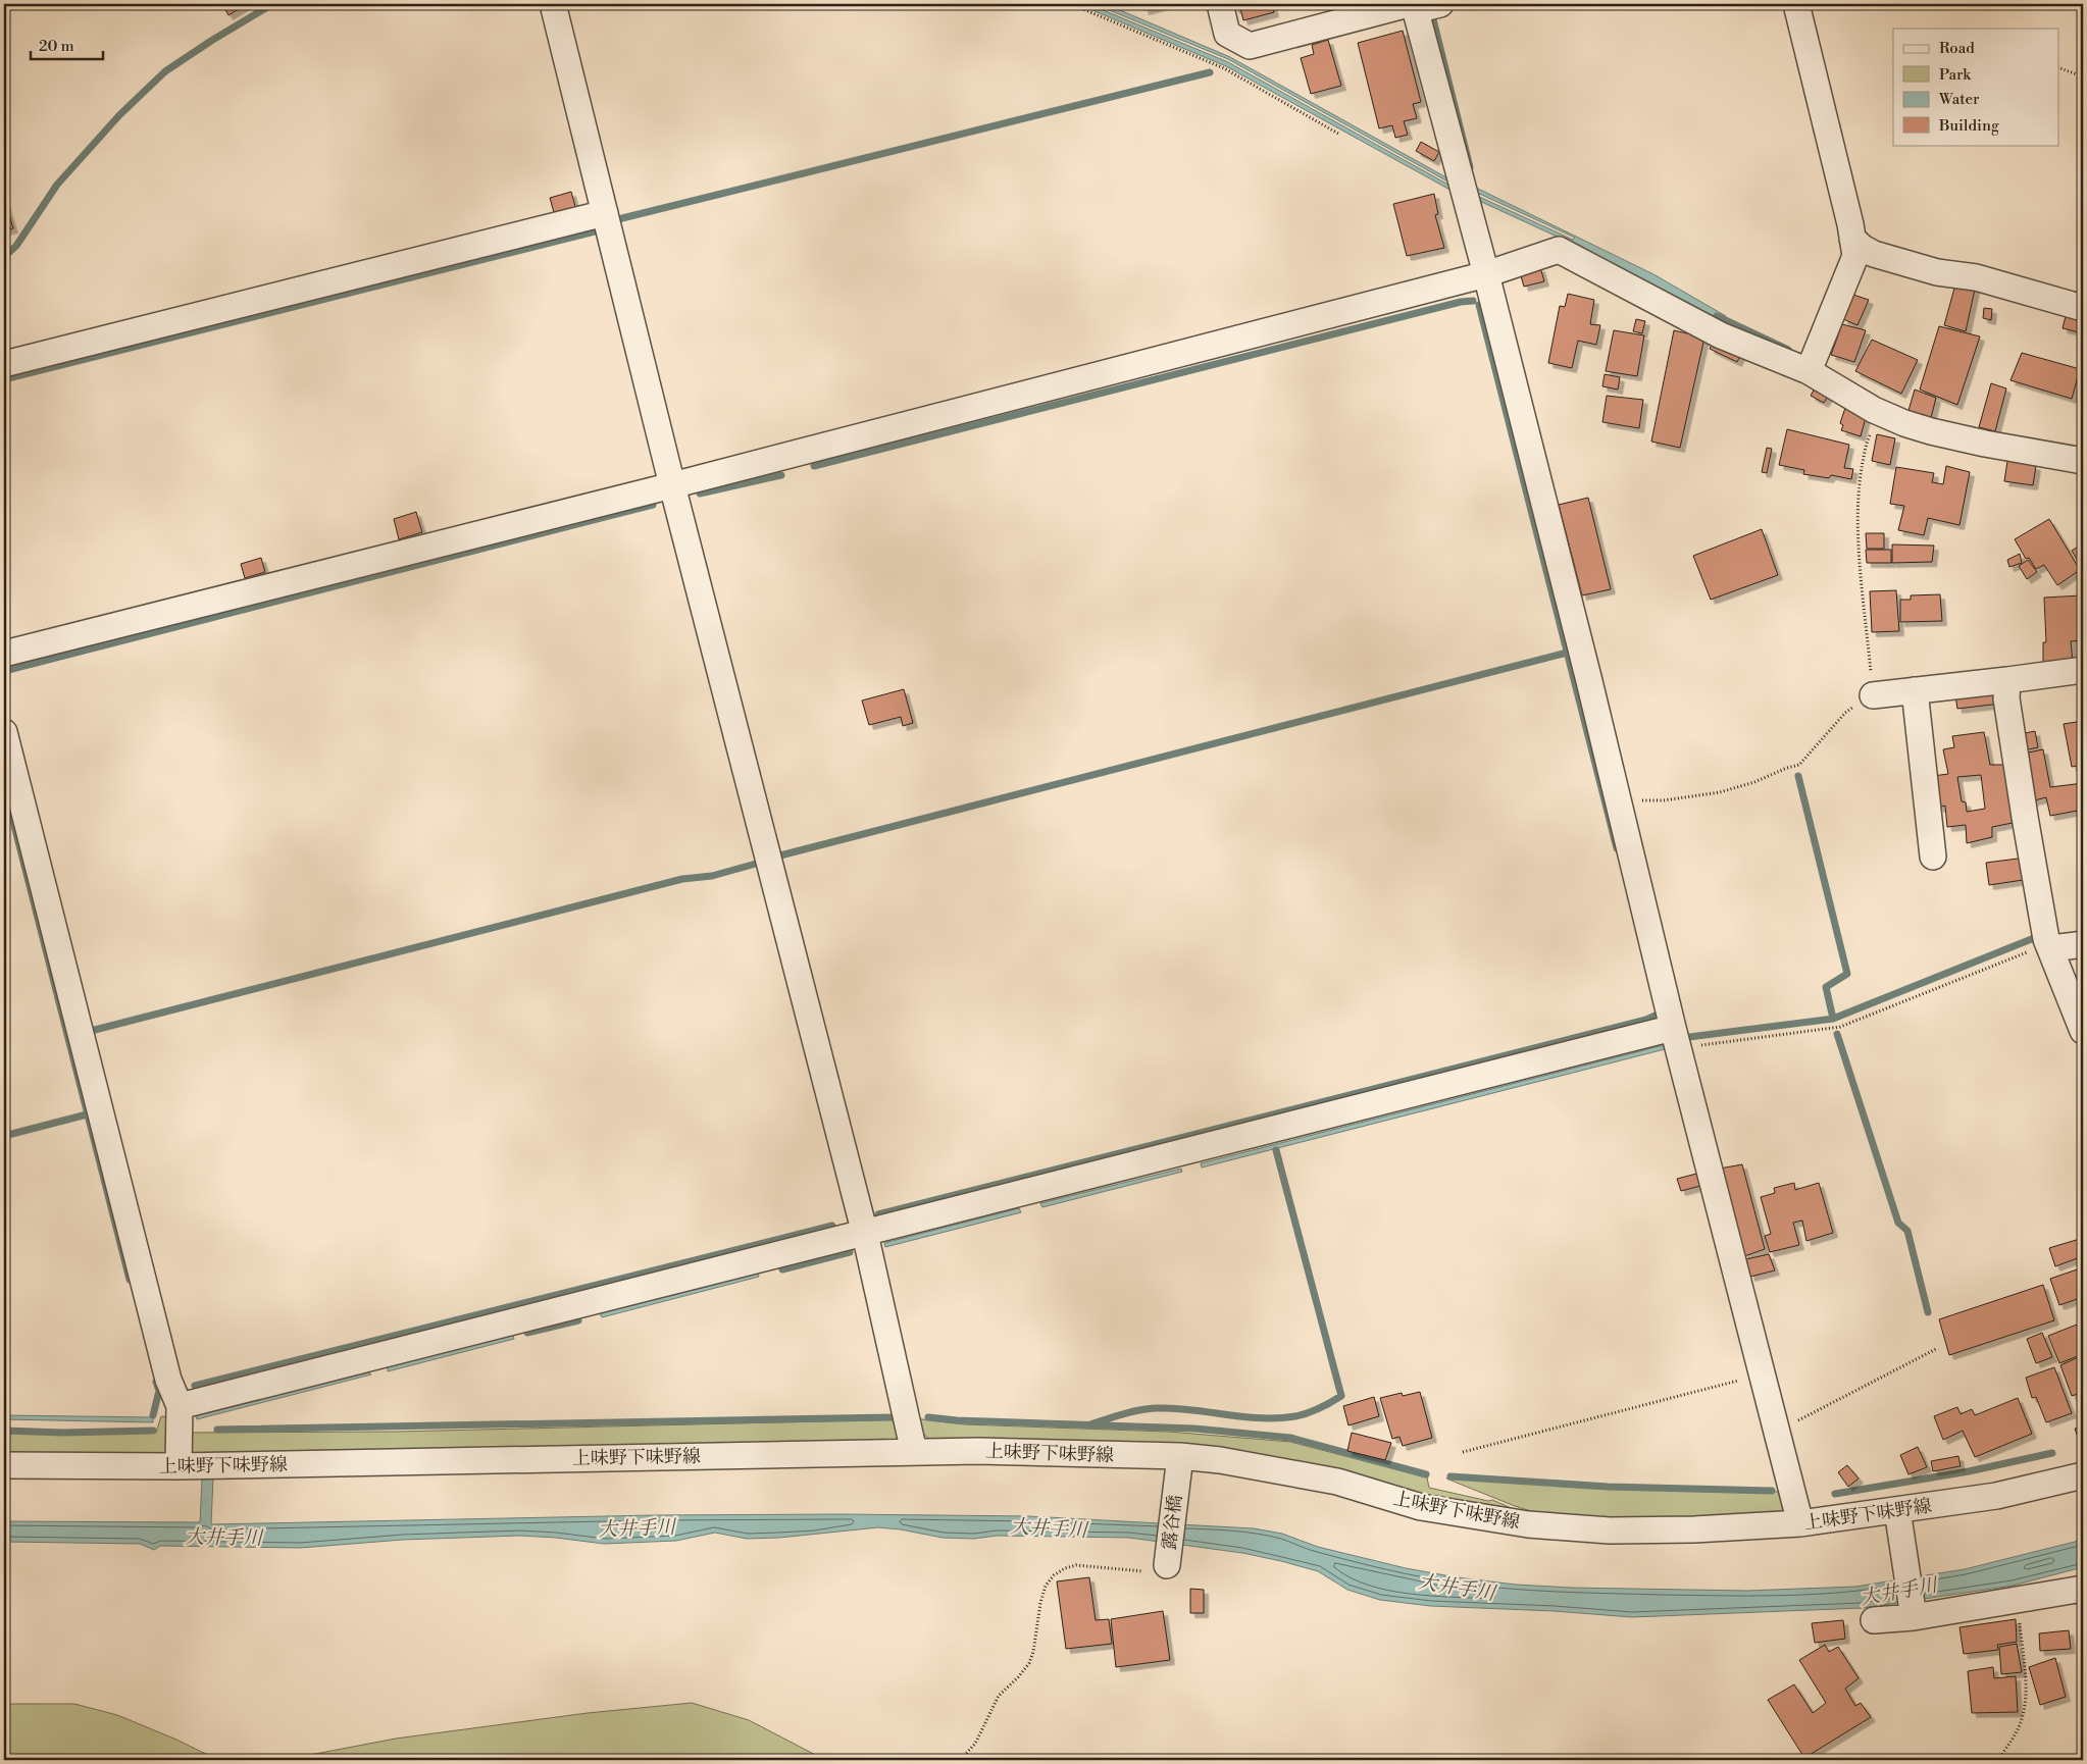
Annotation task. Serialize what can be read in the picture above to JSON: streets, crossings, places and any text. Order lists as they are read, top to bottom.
{
  "streets": {
    "street": ["上味野下味野線", "露谷橋"]
  },
  "crossings": [
    ["上味野下味野線", "露谷橋"]
  ],
  "water": ["大井手川"],
  "legend": [
    "Road",
    "Park",
    "Water",
    "Building"
  ],
  "scale_bar": "20 m"
}
